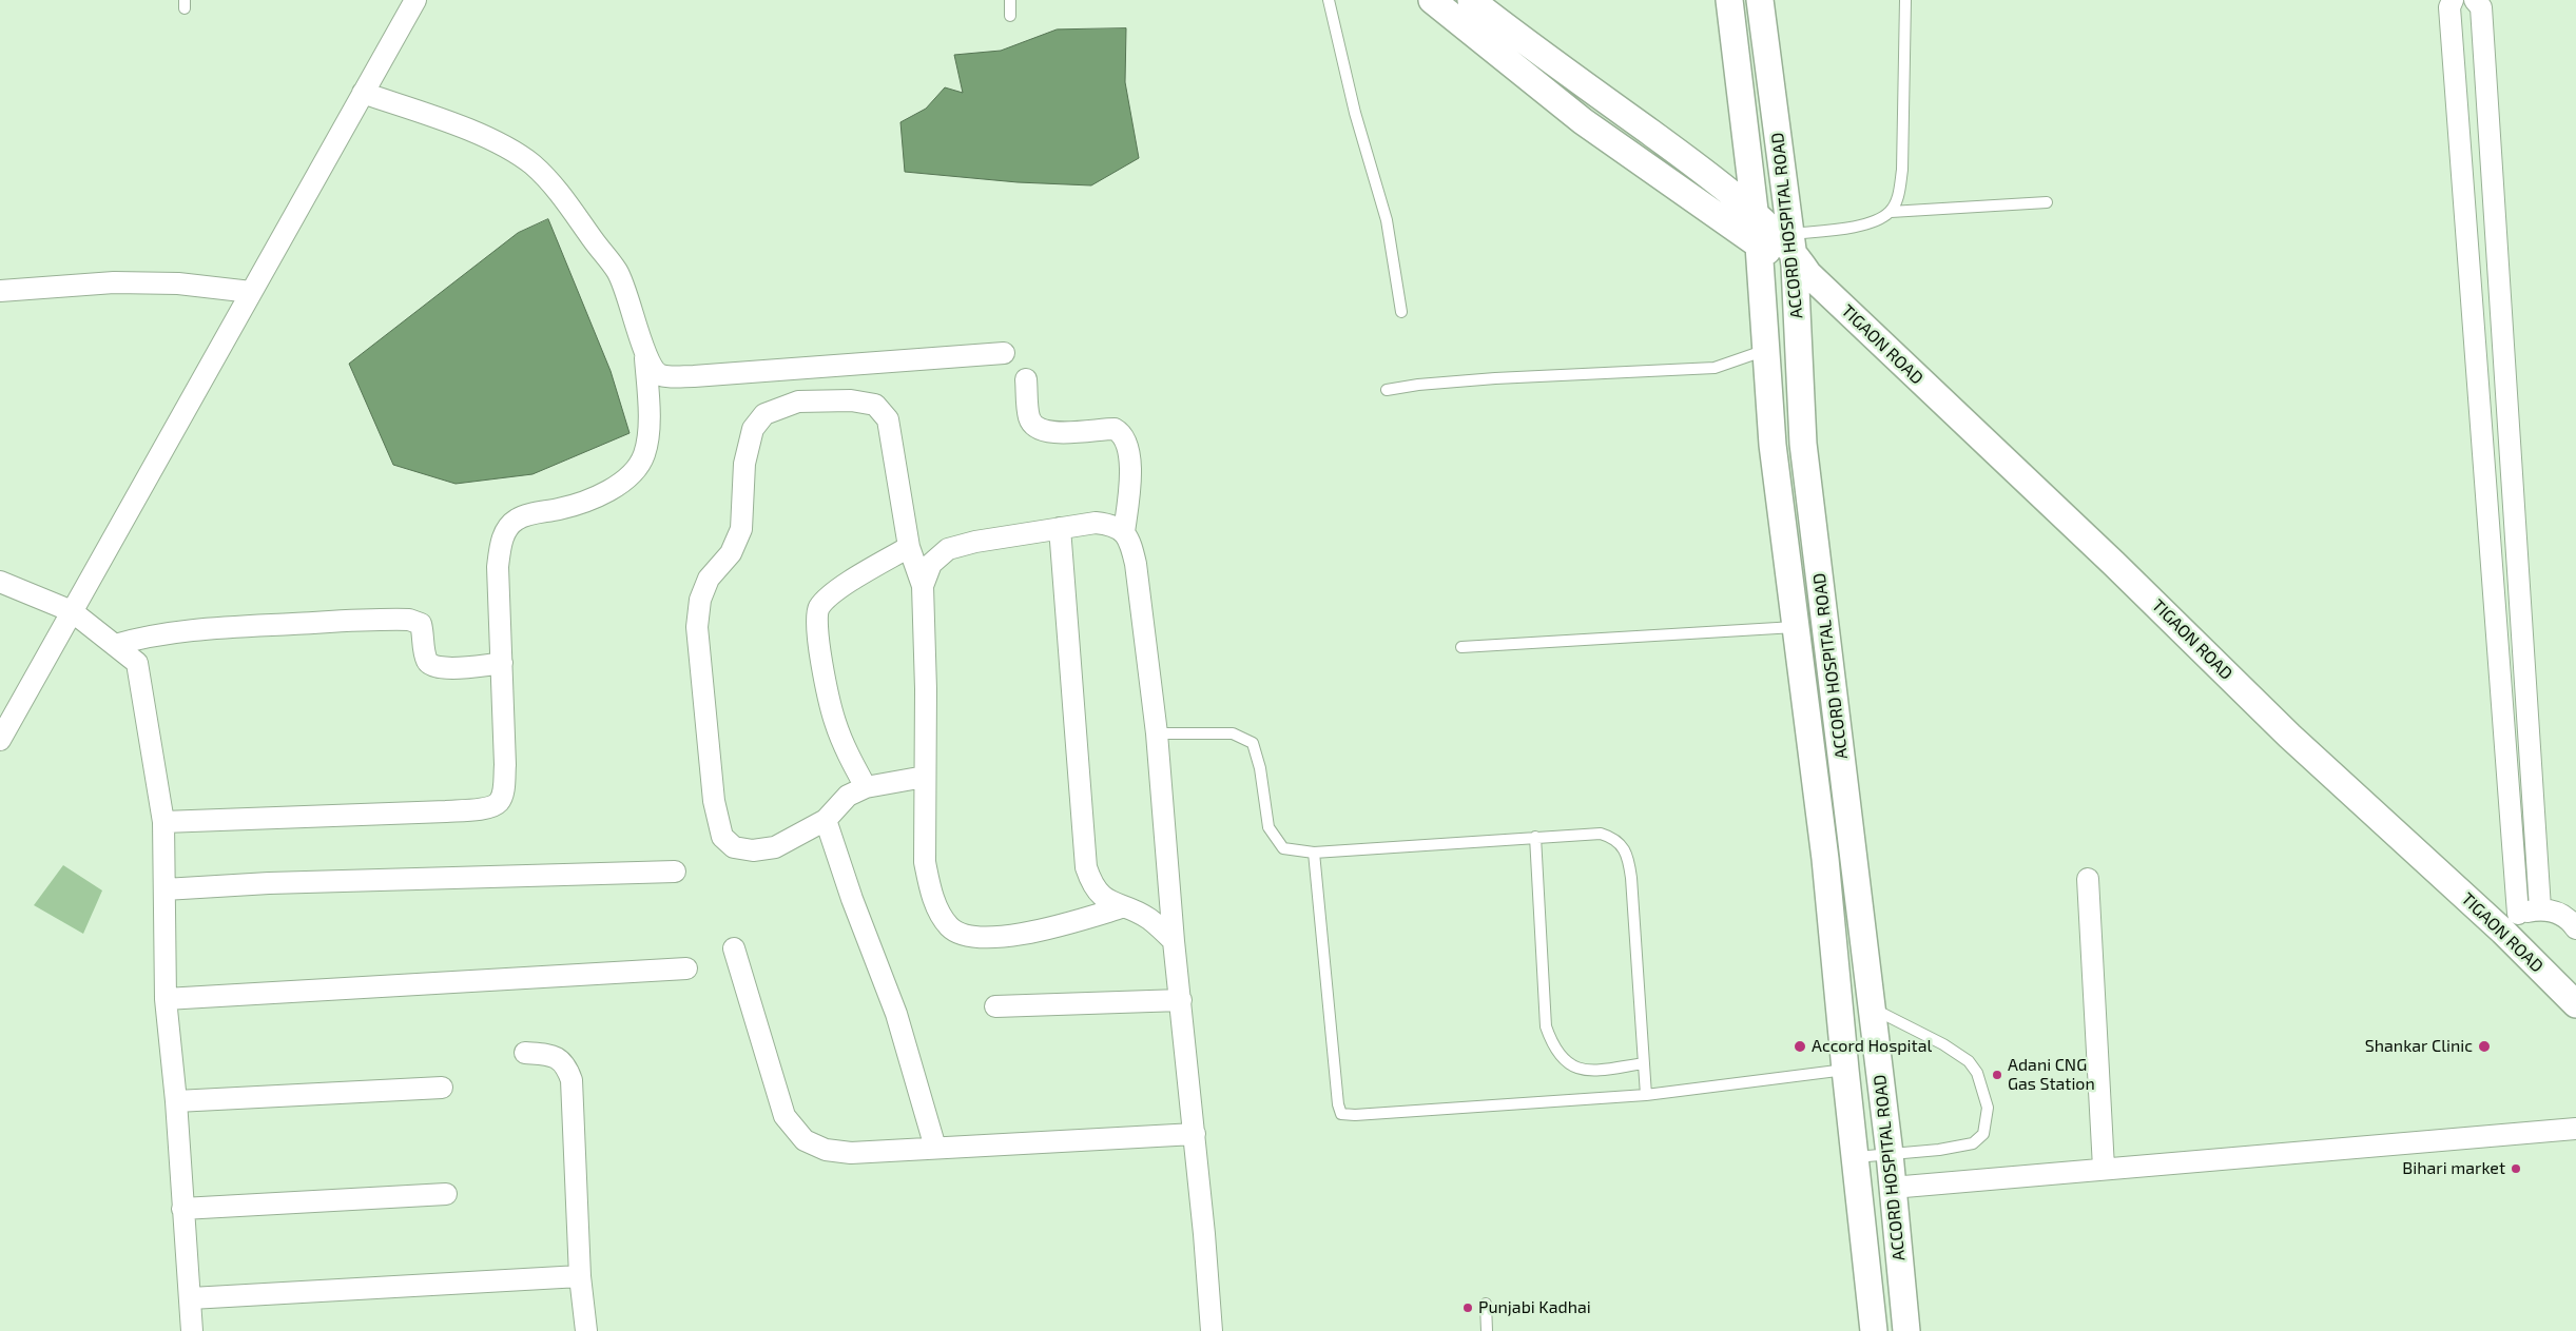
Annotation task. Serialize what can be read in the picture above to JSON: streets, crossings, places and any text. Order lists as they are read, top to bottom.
{
  "streets": {
    "street": ["ACCORD HOSPITAL ROAD", "TIGAON ROAD"]
  },
  "crossings": [
    ["ACCORD HOSPITAL ROAD", "TIGAON ROAD"]
  ],
  "places": [
    "Accord Hospital",
    "Shankar Clinic",
    "Adani CNG Gas Station",
    "Bihari market",
    "Punjabi Kadhai"
  ]
}
